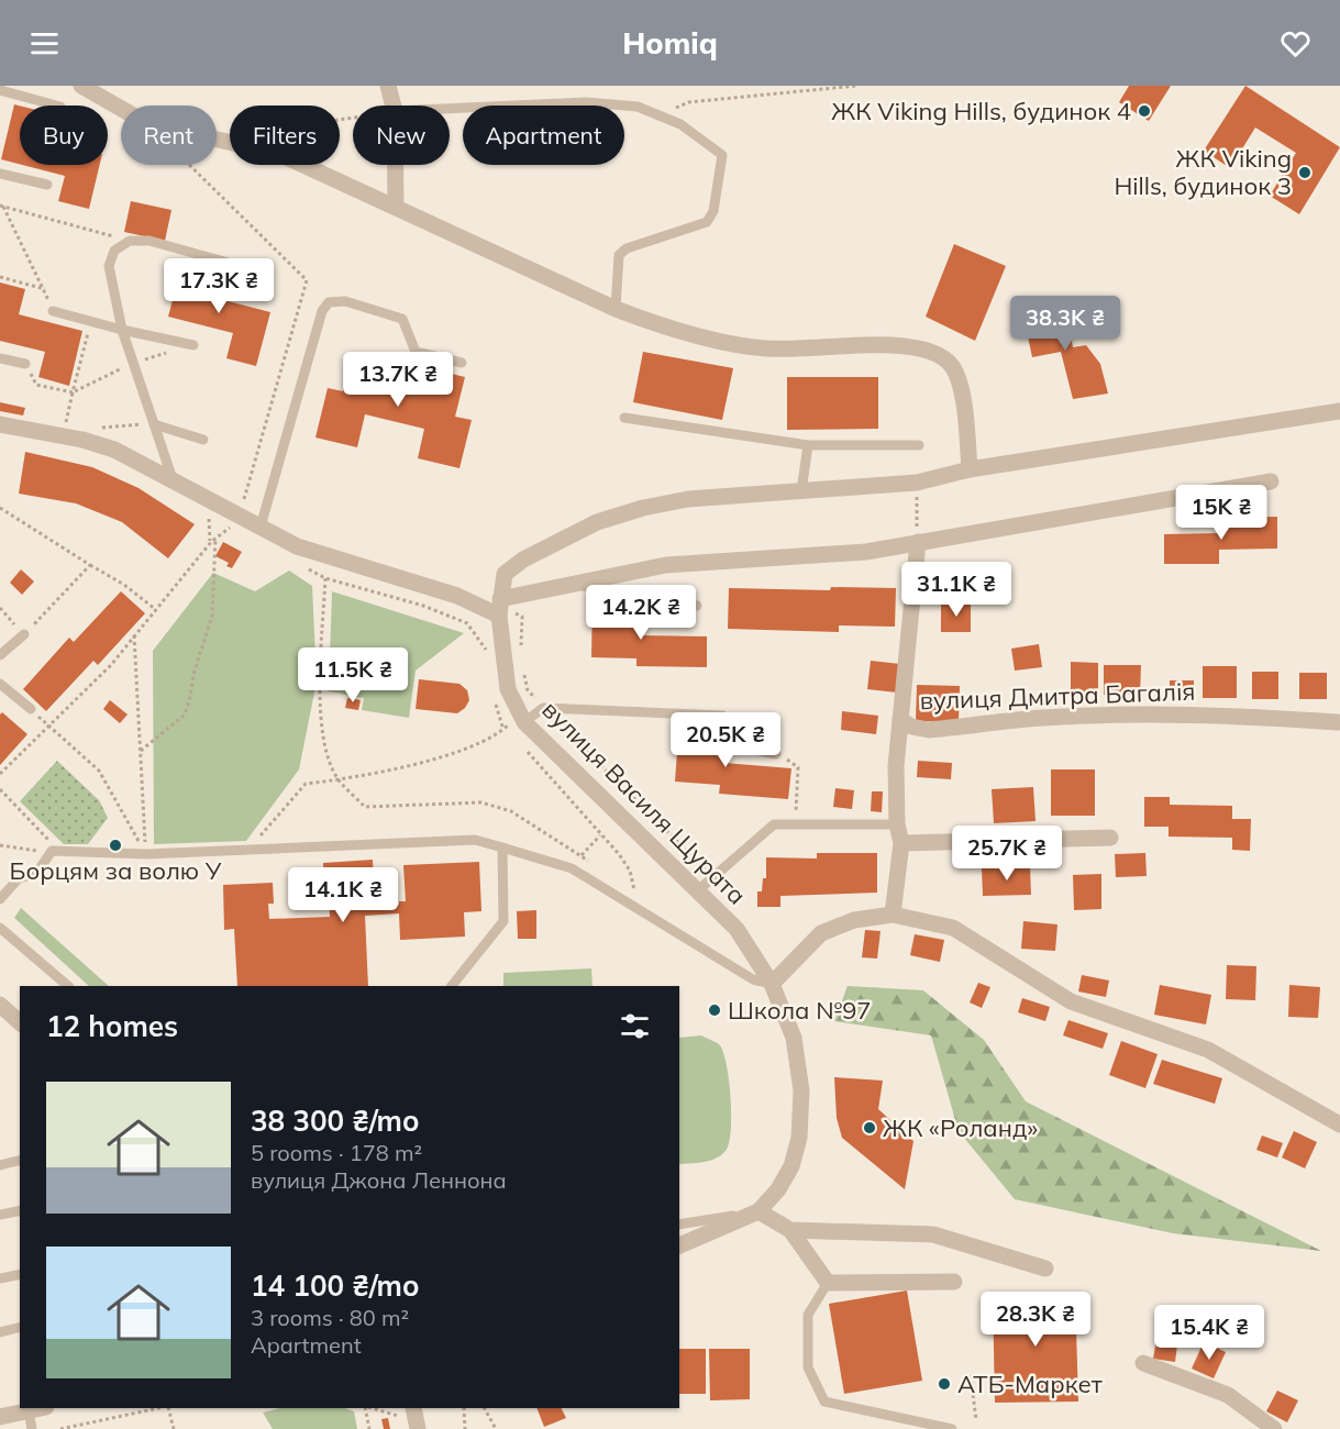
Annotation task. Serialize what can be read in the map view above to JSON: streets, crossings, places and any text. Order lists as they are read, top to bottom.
{
  "streets": {
    "street": ["вулиця Дмитра Багалія", "вулиця Василя Щурата"]
  },
  "places": [
    "ЖК Viking Hills, будинок 4",
    "ЖК Viking Hills, будинок 3",
    "Борцям за волю У",
    "Школа №97",
    "ЖК «Роланд»",
    "АТБ-Маркет"
  ],
  "page": {
    "header": "Homiq",
    "chip": [
      "Buy",
      "Rent",
      "Filters",
      "New",
      "Apartment"
    ],
    "price": [
      "17.3K ₴",
      "38.3K ₴",
      "13.7K ₴",
      "15K ₴",
      "31.1K ₴",
      "14.2K ₴",
      "11.5K ₴",
      "20.5K ₴",
      "25.7K ₴",
      "14.1K ₴",
      "28.3K ₴",
      "15.4K ₴"
    ],
    "heading": "12 homes",
    "list": [
      {
        "name": "38 300 ₴/mo",
        "note": "5 rooms · 178 m² · вулиця Джона Леннона"
      },
      {
        "name": "14 100 ₴/mo",
        "note": "3 rooms · 80 m² · Apartment"
      }
    ]
  }
}
